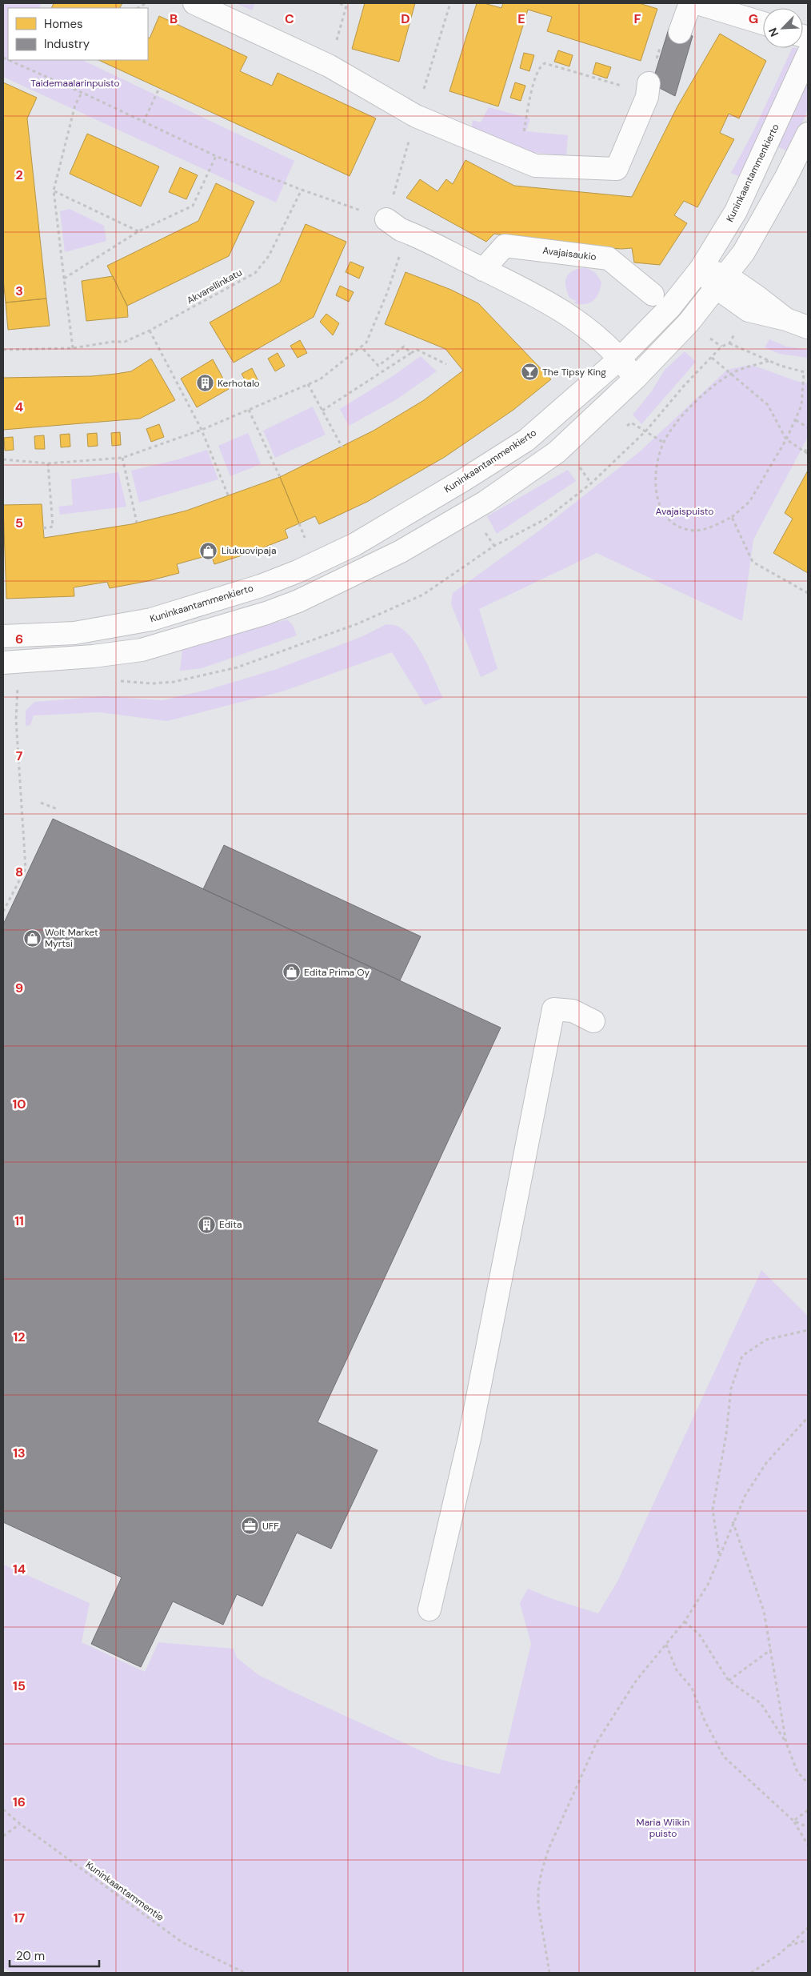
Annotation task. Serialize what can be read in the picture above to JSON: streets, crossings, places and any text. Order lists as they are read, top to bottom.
{
  "streets": {
    "street": ["Kuninkaantammenkierto", "Avajaisaukio"],
    "path": ["Akvarellinkatu", "Kuninkaantammentie"]
  },
  "parks": ["Taidemaalarinpuisto", "Avajaispuisto", "Maria Wiikin puisto"],
  "places": {
    "bar": ["The Tipsy King"],
    "building": ["Kerhotalo", "Edita"],
    "shop": ["Liukuovipaja", "Wolt Market Myrtsi", "Edita Prima Oy"],
    "office": ["UFF"]
  },
  "legend": ["Homes", "Industry"],
  "scale_bar": "20 m",
  "north": "bottom left",
  "grid": {
    "columns": [
      "B",
      "C",
      "D",
      "E",
      "F",
      "G"
    ],
    "rows": [
      "2",
      "3",
      "4",
      "5",
      "6",
      "7",
      "8",
      "9",
      "10",
      "11",
      "12",
      "13",
      "14",
      "15",
      "16",
      "17"
    ]
  }
}
